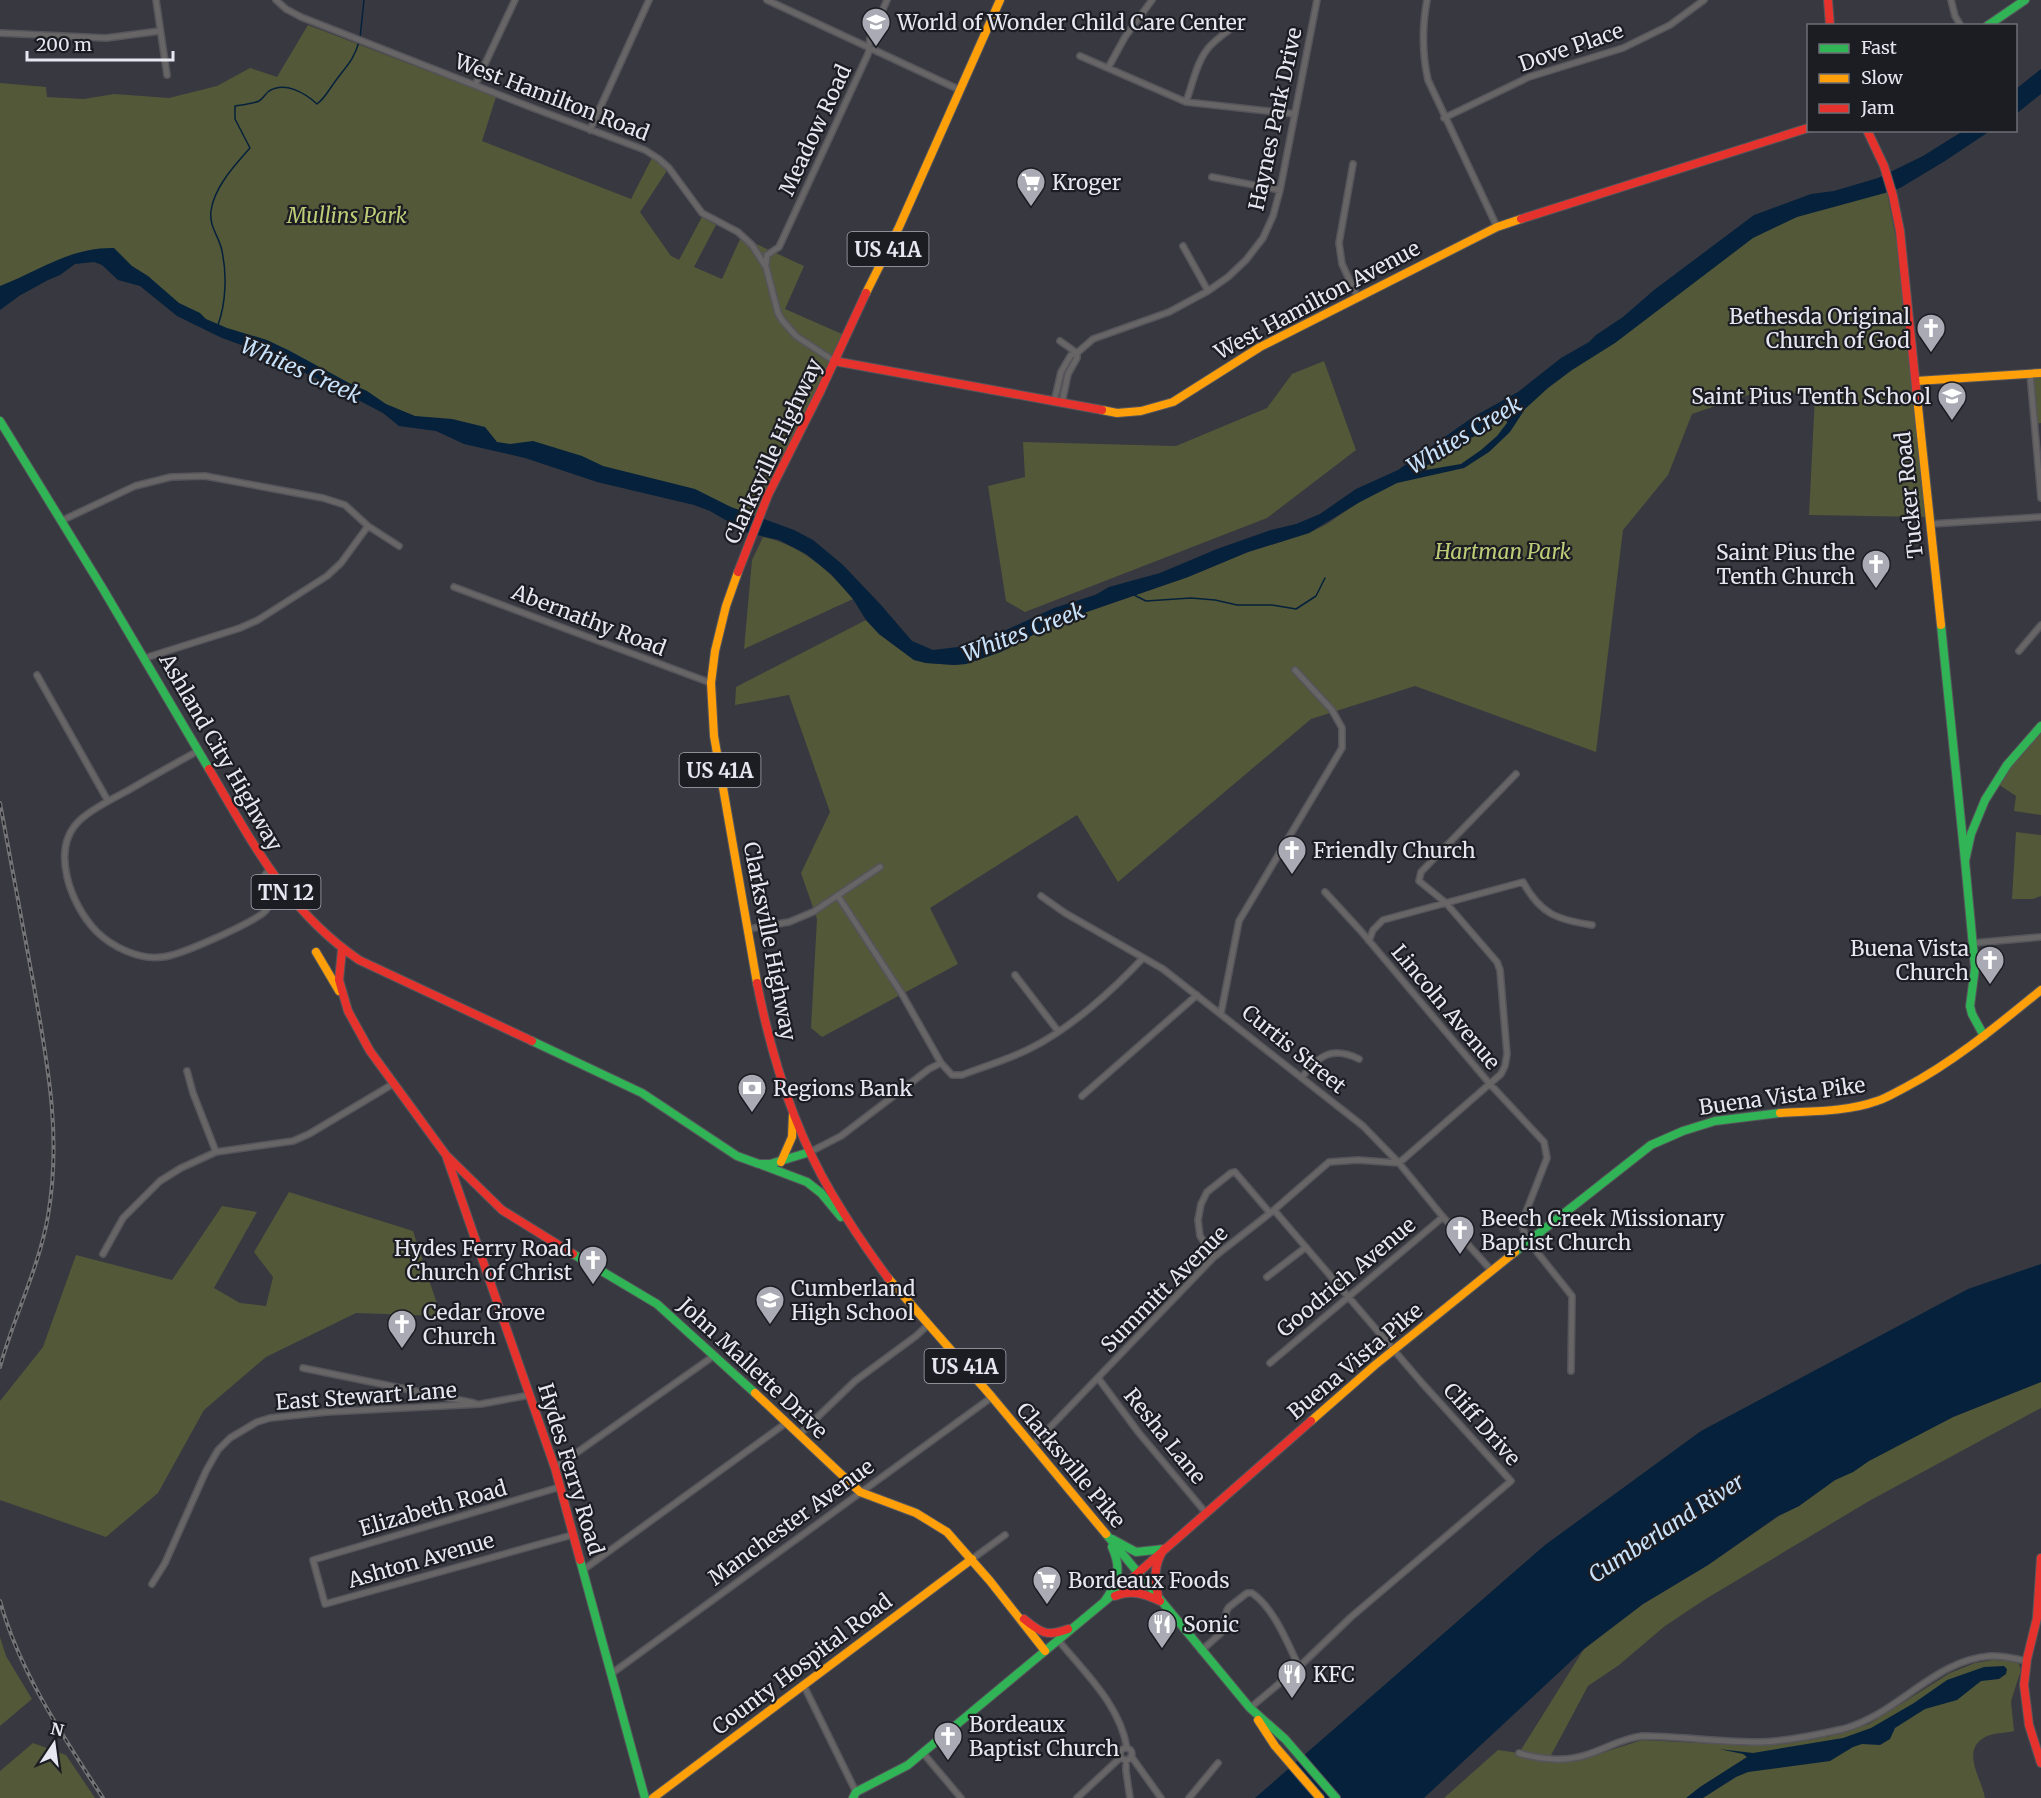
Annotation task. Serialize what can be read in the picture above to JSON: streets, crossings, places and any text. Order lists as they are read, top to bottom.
{
  "streets": {
    "main road": [
      "US 41A",
      "West Hamilton Avenue",
      "Clarksville Highway",
      "Tucker Road",
      "Ashland City Highway",
      "TN 12",
      "Buena Vista Pike",
      "John Mallette Drive",
      "Clarksville Pike",
      "Hydes Ferry Road",
      "County Hospital Road"
    ],
    "street": [
      "Dove Place",
      "West Hamilton Road",
      "Haynes Park Drive",
      "Meadow Road",
      "Abernathy Road",
      "Lincoln Avenue",
      "Curtis Street",
      "Goodrich Avenue",
      "Summitt Avenue",
      "East Stewart Lane",
      "Cliff Drive",
      "Resha Lane",
      "Elizabeth Road",
      "Manchester Avenue",
      "Ashton Avenue"
    ]
  },
  "crossings": [
    ["West Hamilton Road", "Meadow Road"],
    ["West Hamilton Road", "West Hamilton Avenue"],
    ["West Hamilton Road", "Clarksville Highway"],
    ["Haynes Park Drive", "West Hamilton Avenue"],
    ["West Hamilton Avenue", "Clarksville Highway"],
    ["Clarksville Highway", "Abernathy Road"],
    ["Clarksville Highway", "Ashland City Highway"],
    ["Clarksville Highway", "Clarksville Pike"],
    ["Ashland City Highway", "Clarksville Pike"],
    ["Lincoln Avenue", "Buena Vista Pike"],
    ["Curtis Street", "Buena Vista Pike"],
    ["Curtis Street", "Goodrich Avenue"],
    ["Curtis Street", "Summitt Avenue"],
    ["Buena Vista Pike", "John Mallette Drive"],
    ["Buena Vista Pike", "Cliff Drive"],
    ["Buena Vista Pike", "Resha Lane"],
    ["Buena Vista Pike", "Clarksville Pike"],
    ["Goodrich Avenue", "Cliff Drive"],
    ["Summitt Avenue", "Cliff Drive"],
    ["Summitt Avenue", "Resha Lane"],
    ["Summitt Avenue", "Clarksville Pike"],
    ["John Mallette Drive", "Hydes Ferry Road"],
    ["John Mallette Drive", "Manchester Avenue"],
    ["John Mallette Drive", "County Hospital Road"],
    ["East Stewart Lane", "Hydes Ferry Road"],
    ["Cliff Drive", "Clarksville Pike"],
    ["Clarksville Pike", "Manchester Avenue"],
    ["Hydes Ferry Road", "Elizabeth Road"],
    ["Hydes Ferry Road", "Manchester Avenue"],
    ["Hydes Ferry Road", "Ashton Avenue"],
    ["Elizabeth Road", "Ashton Avenue"]
  ],
  "water": ["Whites Creek", "Cumberland River"],
  "parks": ["Mullins Park", "Hartman Park"],
  "places": {
    "school or university": ["World of Wonder Child Care Center", "Saint Pius Tenth School", "Cumberland High School"],
    "supermarket": ["Kroger", "Bordeaux Foods"],
    "church": [
      "Bethesda Original Church of God",
      "Saint Pius the Tenth Church",
      "Friendly Church",
      "Buena Vista Church",
      "Beech Creek Missionary Baptist Church",
      "Hydes Ferry Road Church of Christ",
      "Cedar Grove Church",
      "Bordeaux Baptist Church"
    ],
    "bank": ["Regions Bank"],
    "restaurant": ["Sonic", "KFC"]
  },
  "legend": ["Fast", "Slow", "Jam"],
  "scale_bar": "200 m",
  "north": "top"
}
